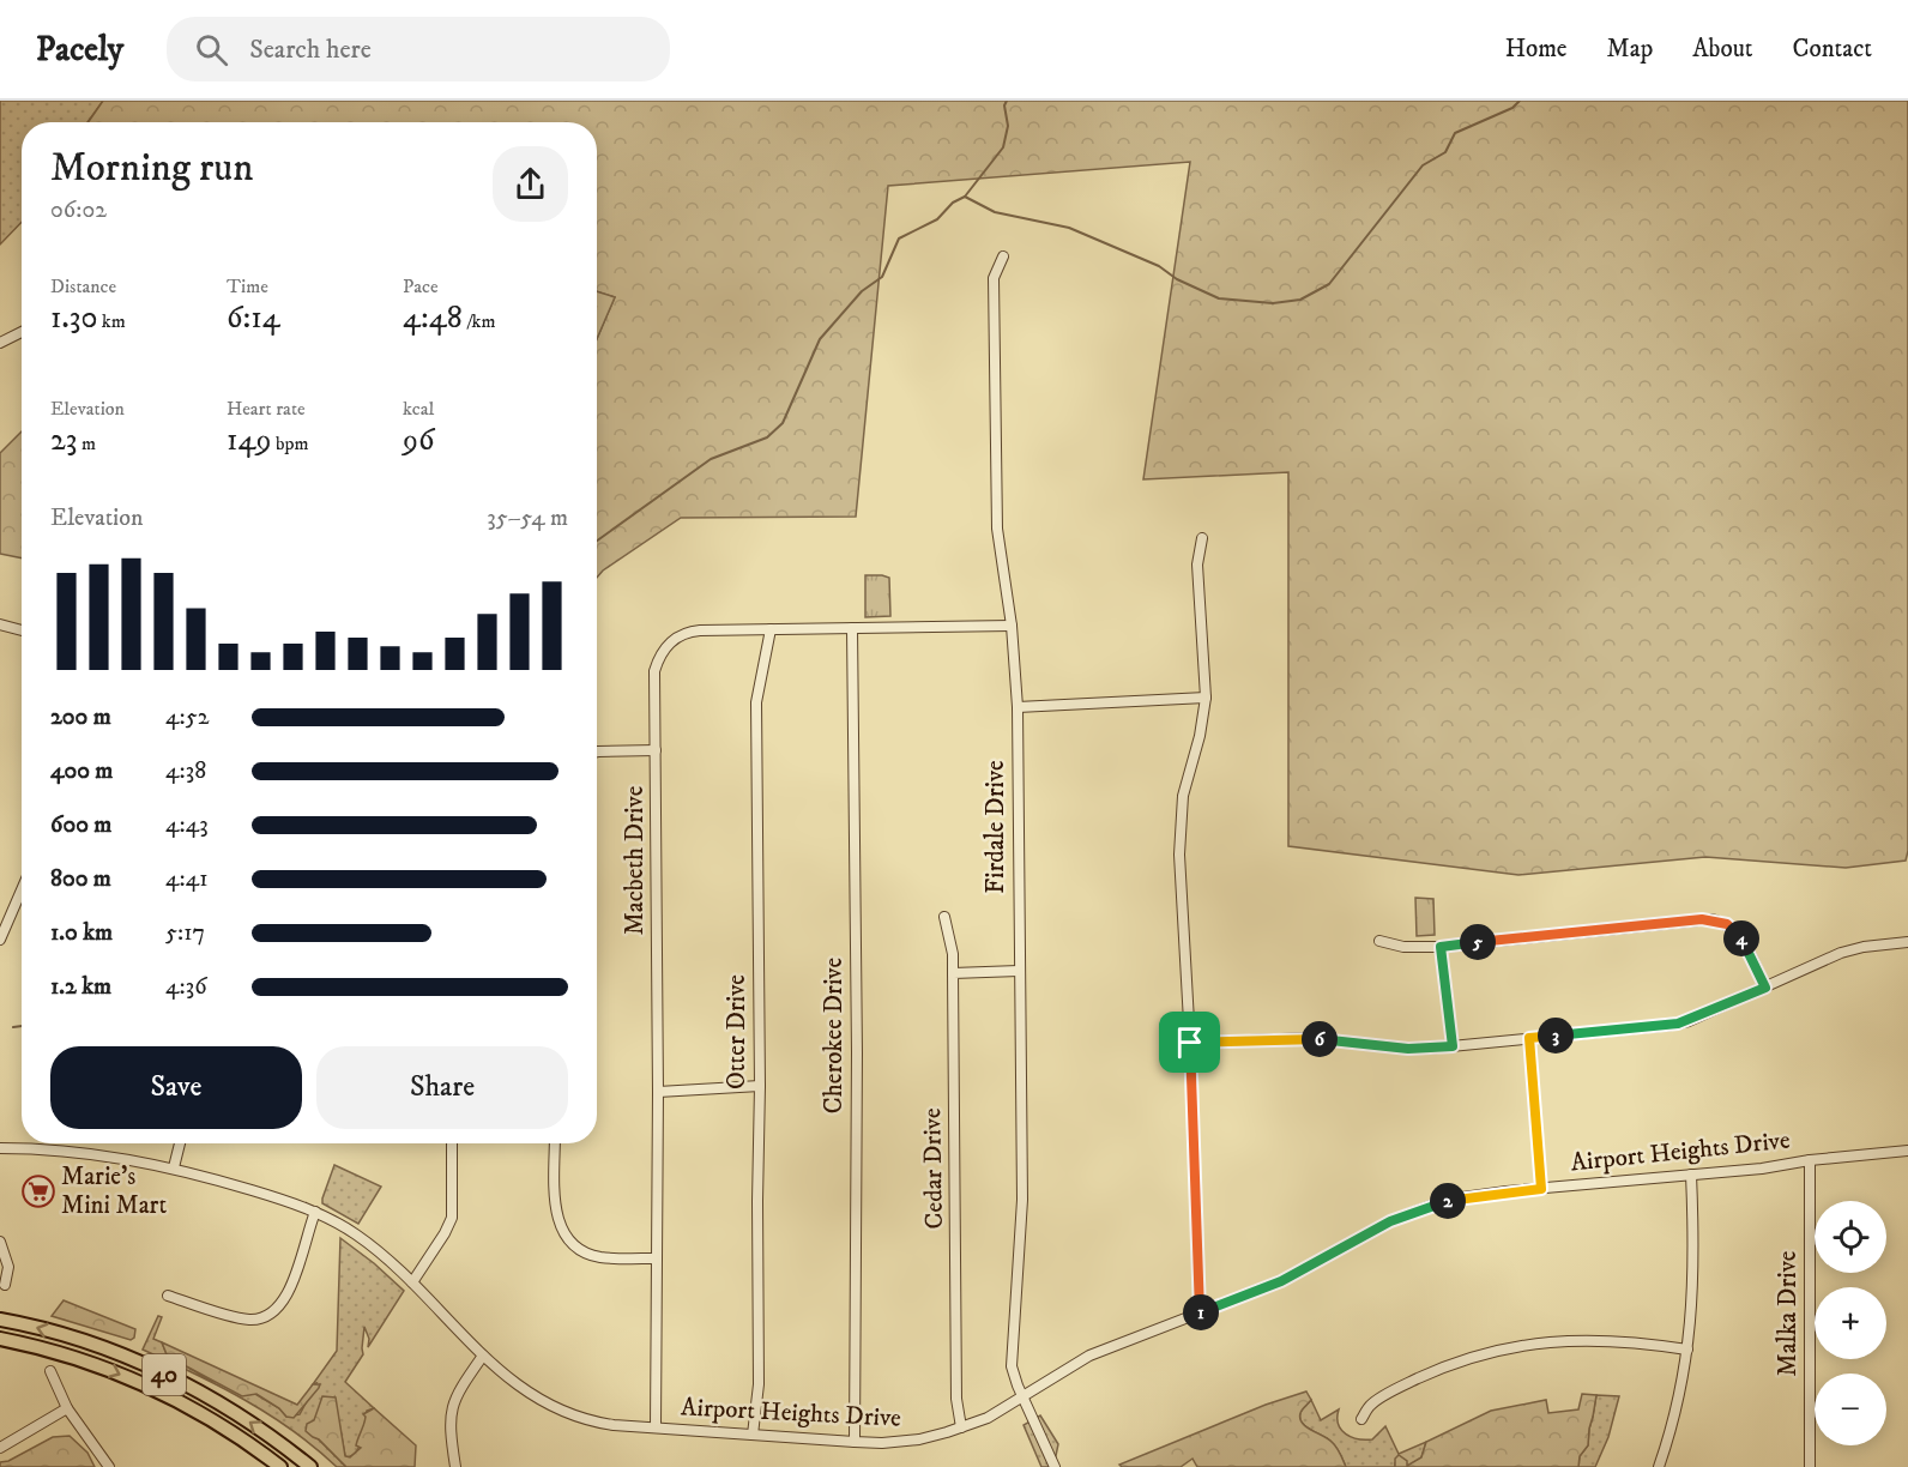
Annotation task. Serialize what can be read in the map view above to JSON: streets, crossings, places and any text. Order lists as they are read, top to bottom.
{
  "streets": {
    "main road": ["40"],
    "street": [
      "Firdale Drive",
      "Macbeth Drive",
      "Otter Drive",
      "Cherokee Drive",
      "Airport Heights Drive",
      "Cedar Drive",
      "Malka Drive"
    ]
  },
  "crossings": [
    ["Firdale Drive", "Macbeth Drive"],
    ["Firdale Drive", "Airport Heights Drive"],
    ["Macbeth Drive", "Otter Drive"],
    ["Macbeth Drive", "Cherokee Drive"],
    ["Macbeth Drive", "Airport Heights Drive"],
    ["Otter Drive", "Airport Heights Drive"],
    ["Cherokee Drive", "Airport Heights Drive"],
    ["Airport Heights Drive", "Cedar Drive"],
    ["Airport Heights Drive", "Malka Drive"]
  ],
  "places": {
    "supermarket": ["Marie's Mini Mart"]
  },
  "page": {
    "header": "Pacely",
    "search": "Search here",
    "nav": [
      "Home",
      "Map",
      "About",
      "Contact"
    ],
    "heading": ["Morning run", "06:02"],
    "stats": [
      ["Distance", "1.30 km"],
      ["Time", "6:14"],
      ["Pace", "4:48 /km"],
      ["Elevation", "23 m"],
      ["Heart rate", "149 bpm"],
      ["kcal", "96"]
    ],
    "chart": ["Elevation", "35–54 m"],
    "list": [
      {
        "name": "200 m",
        "note": "4:52"
      },
      {
        "name": "400 m",
        "note": "4:38"
      },
      {
        "name": "600 m",
        "note": "4:43"
      },
      {
        "name": "800 m",
        "note": "4:41"
      },
      {
        "name": "1.0 km",
        "note": "5:17"
      },
      {
        "name": "1.2 km",
        "note": "4:36"
      }
    ],
    "pins": [
      "4",
      "5",
      "3",
      "6",
      "2",
      "1"
    ],
    "buttons": ["Save", "Share"],
    "map_buttons": ["+", "−"]
  }
}
